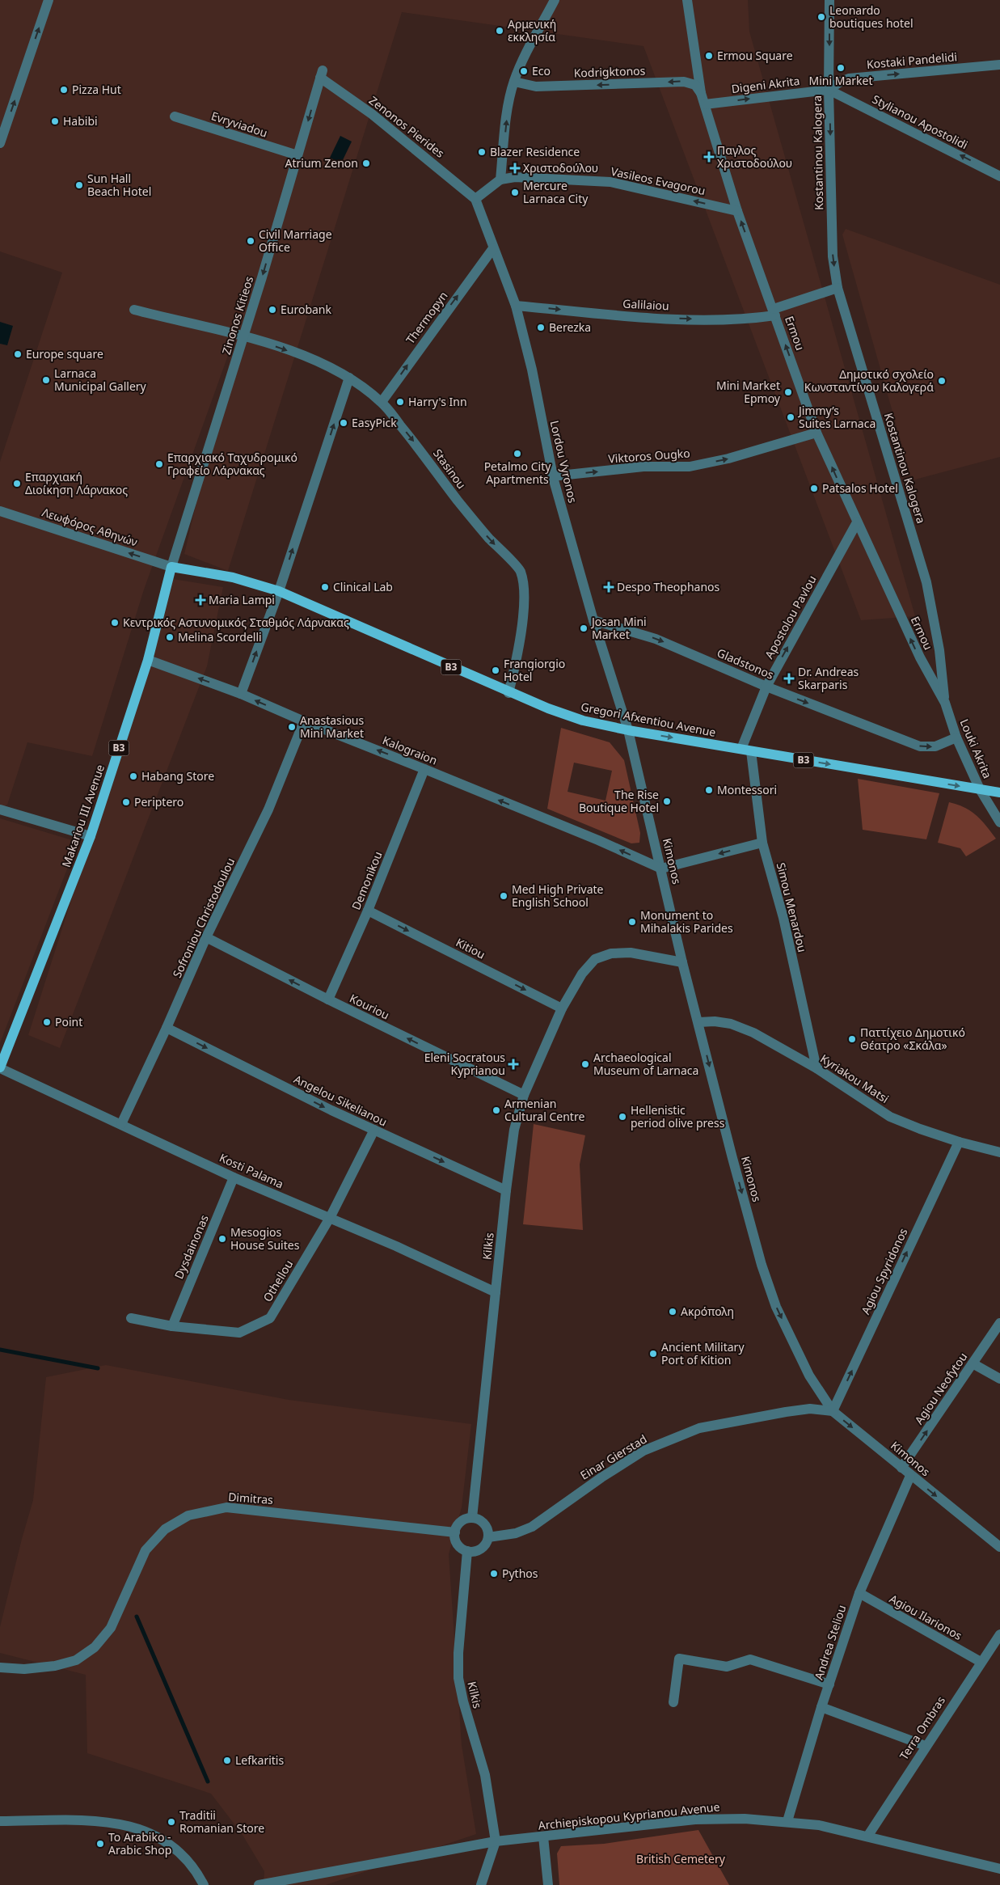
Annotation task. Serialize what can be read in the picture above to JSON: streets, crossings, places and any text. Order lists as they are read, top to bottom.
{
  "streets": {
    "main road": ["B3", "Gregori Afxentiou Avenue", "Makariou III Avenue"],
    "street": [
      "Kostaki Pandelidi",
      "Kodrigktonos",
      "Digeni Akrita",
      "Stylianou Apostolidi",
      "Evryviadou",
      "Zenonos Pierides",
      "Kostantinou Kalogera",
      "Vasileos Evagorou",
      "Galilaiou",
      "Zinonos Kitieos",
      "Thermopyn",
      "Ermou",
      "Viktoros Ougko",
      "Lordou Vyronos",
      "Stasinou",
      "Λεωφόρος Αθηνών",
      "Apostolou Pavlou",
      "Gladstonos",
      "Louki Akrita",
      "Kalograion",
      "Kimonos",
      "Demonikou",
      "Simou Menardou",
      "Sofroniou Christodoulou",
      "Kitiou",
      "Kouriou",
      "Kyriakou Matsi",
      "Angelou Sikelianou",
      "Kosti Palama",
      "Kilkis",
      "Dysdainonas",
      "Agiou Spyridonos",
      "Othellou",
      "Agiou Neofytou",
      "Einar Gierstad",
      "Dimitras",
      "Agiou Ilarionos",
      "Andrea Steliou",
      "Terra Ombras",
      "Archiepiskopou Kyprianou Avenue"
    ]
  },
  "crossings": [
    ["Kostaki Pandelidi", "Digeni Akrita"],
    ["Kostaki Pandelidi", "Stylianou Apostolidi"],
    ["Kostaki Pandelidi", "Kostantinou Kalogera"],
    ["Kodrigktonos", "Ermou"],
    ["Digeni Akrita", "Stylianou Apostolidi"],
    ["Digeni Akrita", "Kostantinou Kalogera"],
    ["Digeni Akrita", "Ermou"],
    ["Stylianou Apostolidi", "Kostantinou Kalogera"],
    ["Evryviadou", "Zinonos Kitieos"],
    ["Zenonos Pierides", "Zinonos Kitieos"],
    ["Zenonos Pierides", "Lordou Vyronos"],
    ["Kostantinou Kalogera", "Galilaiou"],
    ["Kostantinou Kalogera", "Ermou"],
    ["Kostantinou Kalogera", "Louki Akrita"],
    ["Vasileos Evagorou", "Ermou"],
    ["Galilaiou", "Ermou"],
    ["Galilaiou", "Lordou Vyronos"],
    ["Zinonos Kitieos", "Stasinou"],
    ["Zinonos Kitieos", "Λεωφόρος Αθηνών"],
    ["Zinonos Kitieos", "Gregori Afxentiou Avenue"],
    ["Zinonos Kitieos", "Makariou III Avenue"],
    ["Thermopyn", "Lordou Vyronos"],
    ["Thermopyn", "Stasinou"],
    ["Ermou", "Viktoros Ougko"],
    ["Ermou", "Apostolou Pavlou"],
    ["Ermou", "Louki Akrita"],
    ["Viktoros Ougko", "Lordou Vyronos"],
    ["Lordou Vyronos", "Gladstonos"],
    ["Lordou Vyronos", "Gregori Afxentiou Avenue"],
    ["Lordou Vyronos", "Kimonos"],
    ["Stasinou", "Gregori Afxentiou Avenue"],
    ["Λεωφόρος Αθηνών", "Gregori Afxentiou Avenue"],
    ["Λεωφόρος Αθηνών", "Makariou III Avenue"],
    ["Apostolou Pavlou", "Gladstonos"],
    ["Apostolou Pavlou", "Gregori Afxentiou Avenue"],
    ["Apostolou Pavlou", "Simou Menardou"],
    ["Gladstonos", "Louki Akrita"],
    ["Gregori Afxentiou Avenue", "Louki Akrita"],
    ["Gregori Afxentiou Avenue", "Makariou III Avenue"],
    ["Gregori Afxentiou Avenue", "Kimonos"],
    ["Gregori Afxentiou Avenue", "Simou Menardou"],
    ["Kalograion", "Makariou III Avenue"],
    ["Kalograion", "Kimonos"],
    ["Kalograion", "Demonikou"],
    ["Kalograion", "Sofroniou Christodoulou"],
    ["Makariou III Avenue", "Kosti Palama"],
    ["Kimonos", "Kyriakou Matsi"],
    ["Kimonos", "Kilkis"],
    ["Kimonos", "Agiou Spyridonos"],
    ["Kimonos", "Agiou Neofytou"],
    ["Kimonos", "Einar Gierstad"],
    ["Kimonos", "Andrea Steliou"],
    ["Demonikou", "Kitiou"],
    ["Demonikou", "Kouriou"],
    ["Simou Menardou", "Kyriakou Matsi"],
    ["Sofroniou Christodoulou", "Kouriou"],
    ["Sofroniou Christodoulou", "Angelou Sikelianou"],
    ["Sofroniou Christodoulou", "Kosti Palama"],
    ["Kitiou", "Kilkis"],
    ["Kouriou", "Kilkis"],
    ["Kyriakou Matsi", "Agiou Spyridonos"],
    ["Angelou Sikelianou", "Kilkis"],
    ["Angelou Sikelianou", "Othellou"],
    ["Kosti Palama", "Kilkis"],
    ["Kosti Palama", "Dysdainonas"],
    ["Kosti Palama", "Othellou"],
    ["Kilkis", "Einar Gierstad"],
    ["Kilkis", "Dimitras"],
    ["Kilkis", "Archiepiskopou Kyprianou Avenue"],
    ["Dysdainonas", "Othellou"],
    ["Agiou Spyridonos", "Einar Gierstad"],
    ["Einar Gierstad", "Dimitras"],
    ["Agiou Ilarionos", "Andrea Steliou"],
    ["Agiou Ilarionos", "Terra Ombras"],
    ["Andrea Steliou", "Archiepiskopou Kyprianou Avenue"],
    ["Terra Ombras", "Archiepiskopou Kyprianou Avenue"]
  ],
  "one_way": [
    "Kostaki Pandelidi",
    "Kodrigktonos",
    "Digeni Akrita",
    "Stylianou Apostolidi",
    "Kostantinou Kalogera",
    "Vasileos Evagorou",
    "Galilaiou",
    "Zinonos Kitieos",
    "Thermopyn",
    "Ermou",
    "Viktoros Ougko",
    "Stasinou",
    "Λεωφόρος Αθηνών",
    "Apostolou Pavlou",
    "Gladstonos",
    "Gregori Afxentiou Avenue",
    "Kalograion",
    "Kimonos",
    "Kitiou",
    "Kouriou",
    "Angelou Sikelianou",
    "Agiou Spyridonos",
    "Agiou Neofytou"
  ],
  "parks": ["British Cemetery"],
  "places": {
    "other": [
      "Leonardo boutiques hotel",
      "Αρμενική εκκλησία",
      "Ermou Square",
      "Mini Market",
      "Eco",
      "Pizza Hut",
      "Habibi",
      "Blazer Residence",
      "Atrium Zenon",
      "Sun Hall Beach Hotel",
      "Mercure Larnaca City",
      "Civil Marriage Office",
      "Eurobank",
      "Berezka",
      "Europe square",
      "Larnaca Municipal Gallery",
      "Δημοτικό σχολείο Κωνσταντίνου Καλογερά",
      "Mini Market Epmoy",
      "Harry's Inn",
      "Jimmy’s Suites Larnaca",
      "EasyPick",
      "Petalmo City Apartments",
      "Επαρχιακό Ταχυδρομικό Γραφείο Λάρνακας",
      "Επαρχιακή Διοίκηση Λάρνακος",
      "Patsalos Hotel",
      "Clinical Lab",
      "Κεντρικός Αστυνομικός Σταθμός Λάρνακας",
      "Josan Mini Market",
      "Melina Scordelli",
      "Frangiorgio Hotel",
      "Anastasious Mini Market",
      "Habang Store",
      "Montessori",
      "The Rise Boutique Hotel",
      "Periptero",
      "Med High Private English School",
      "Monument to Mihalakis Parides",
      "Point",
      "Παττίχειο Δημοτικό Θέατρο «Σκάλα»",
      "Archaeological Museum of Larnaca",
      "Armenian Cultural Centre",
      "Hellenistic period olive press",
      "Mesogios House Suites",
      "Ακρόπολη",
      "Ancient Military Port of Kition",
      "Pythos",
      "Lefkaritis",
      "Traditii Romanian Store",
      "To Arabiko - Arabic Shop"
    ],
    "health": [
      "Παγλος Χριστοδούλου",
      "Χριστοδούλου",
      "Despo Theophanos",
      "Maria Lampi",
      "Dr. Andreas Skarparis",
      "Eleni Socratous Kyprianou"
    ]
  }
}
